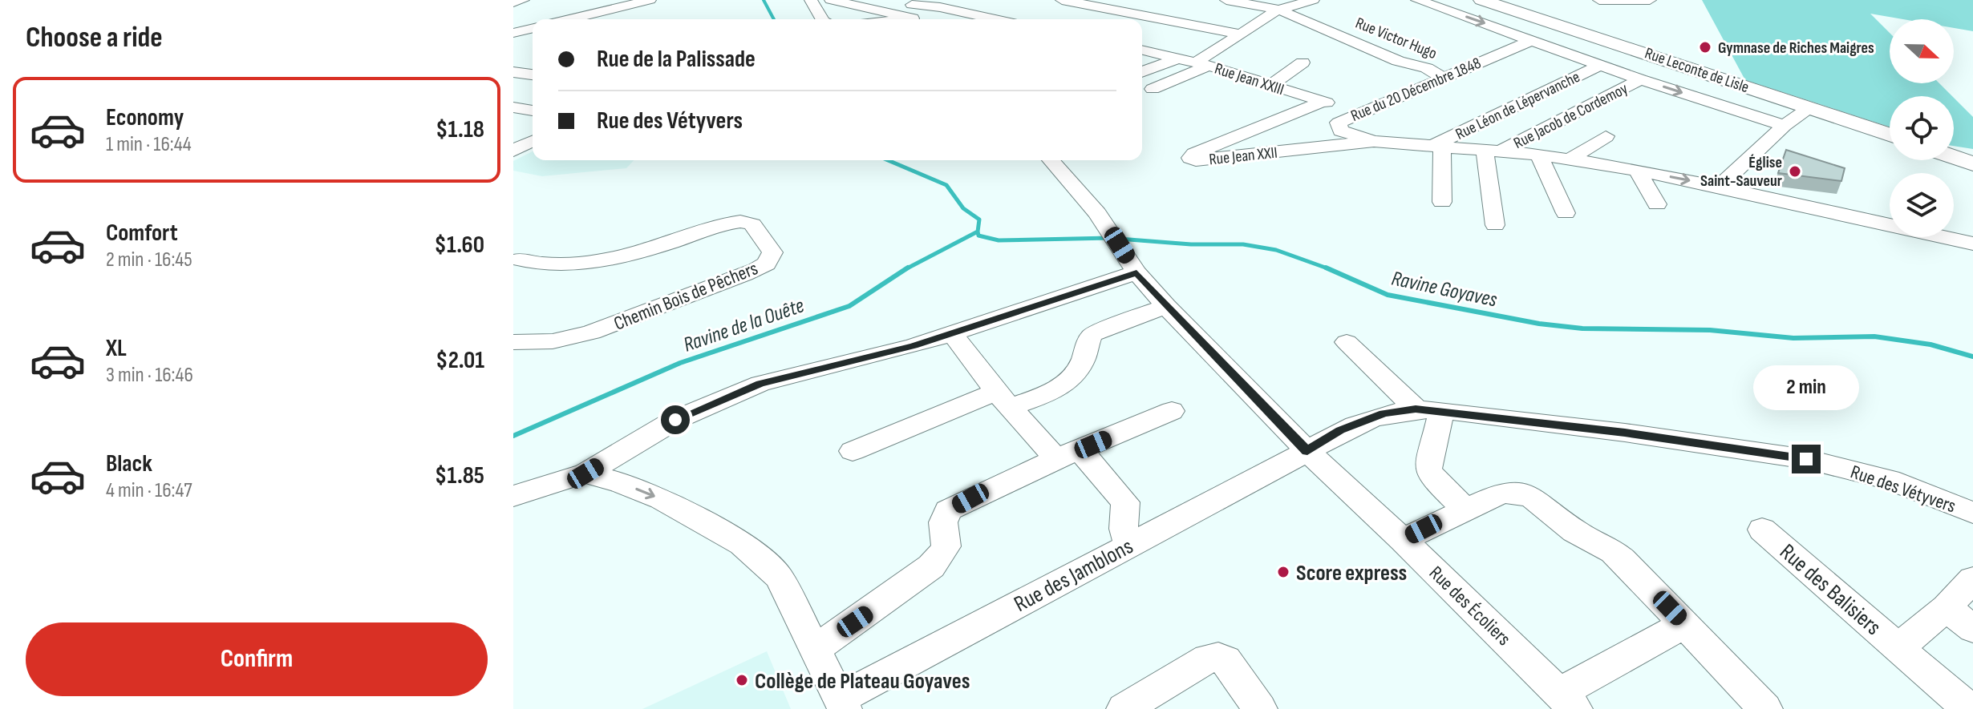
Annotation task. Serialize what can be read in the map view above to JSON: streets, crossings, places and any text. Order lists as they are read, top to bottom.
{
  "streets": {
    "main road": ["Rue Leconte de Lisle"],
    "street": [
      "Rue Victor Hugo",
      "Rue Jean XXIII",
      "Rue du 20 Décembre 1848",
      "Rue Léon de Lépervanche",
      "Rue Jacob de Cordemoy",
      "Rue Jean XXII",
      "Chemin Bois de Pêchers",
      "Rue des Vétyvers",
      "Rue des Jamblons",
      "Rue des Balisiers",
      "Rue des Écoliers"
    ]
  },
  "crossings": [
    ["Rue Victor Hugo", "Rue du 20 Décembre 1848"],
    ["Rue Jean XXIII", "Rue du 20 Décembre 1848"],
    ["Rue Jean XXIII", "Rue Jean XXII"],
    ["Rue du 20 Décembre 1848", "Rue Jean XXII"],
    ["Rue Léon de Lépervanche", "Rue Jean XXII"],
    ["Rue Jacob de Cordemoy", "Rue Jean XXII"],
    ["Rue des Vétyvers", "Rue des Jamblons"],
    ["Rue des Vétyvers", "Rue des Écoliers"],
    ["Rue des Jamblons", "Rue des Écoliers"]
  ],
  "water": ["Ravine Goyaves", "Ravine de la Ouête"],
  "places": [
    "Gymnase de Riches Maigres",
    "Église Saint-Sauveur",
    "Score express",
    "Collège de Plateau Goyaves"
  ],
  "north": "right",
  "page": {
    "heading": "Choose a ride",
    "banner": ["Rue de la Palissade", "Rue des Vétyvers"],
    "list": [
      {
        "name": "Economy",
        "note": "1 min · 16:44",
        "value": "$1.18"
      },
      {
        "name": "Comfort",
        "note": "2 min · 16:45",
        "value": "$1.60"
      },
      {
        "name": "XL",
        "note": "3 min · 16:46",
        "value": "$2.01"
      },
      {
        "name": "Black",
        "note": "4 min · 16:47",
        "value": "$1.85"
      }
    ],
    "bubble": "2 min",
    "buttons": "Confirm"
  }
}
